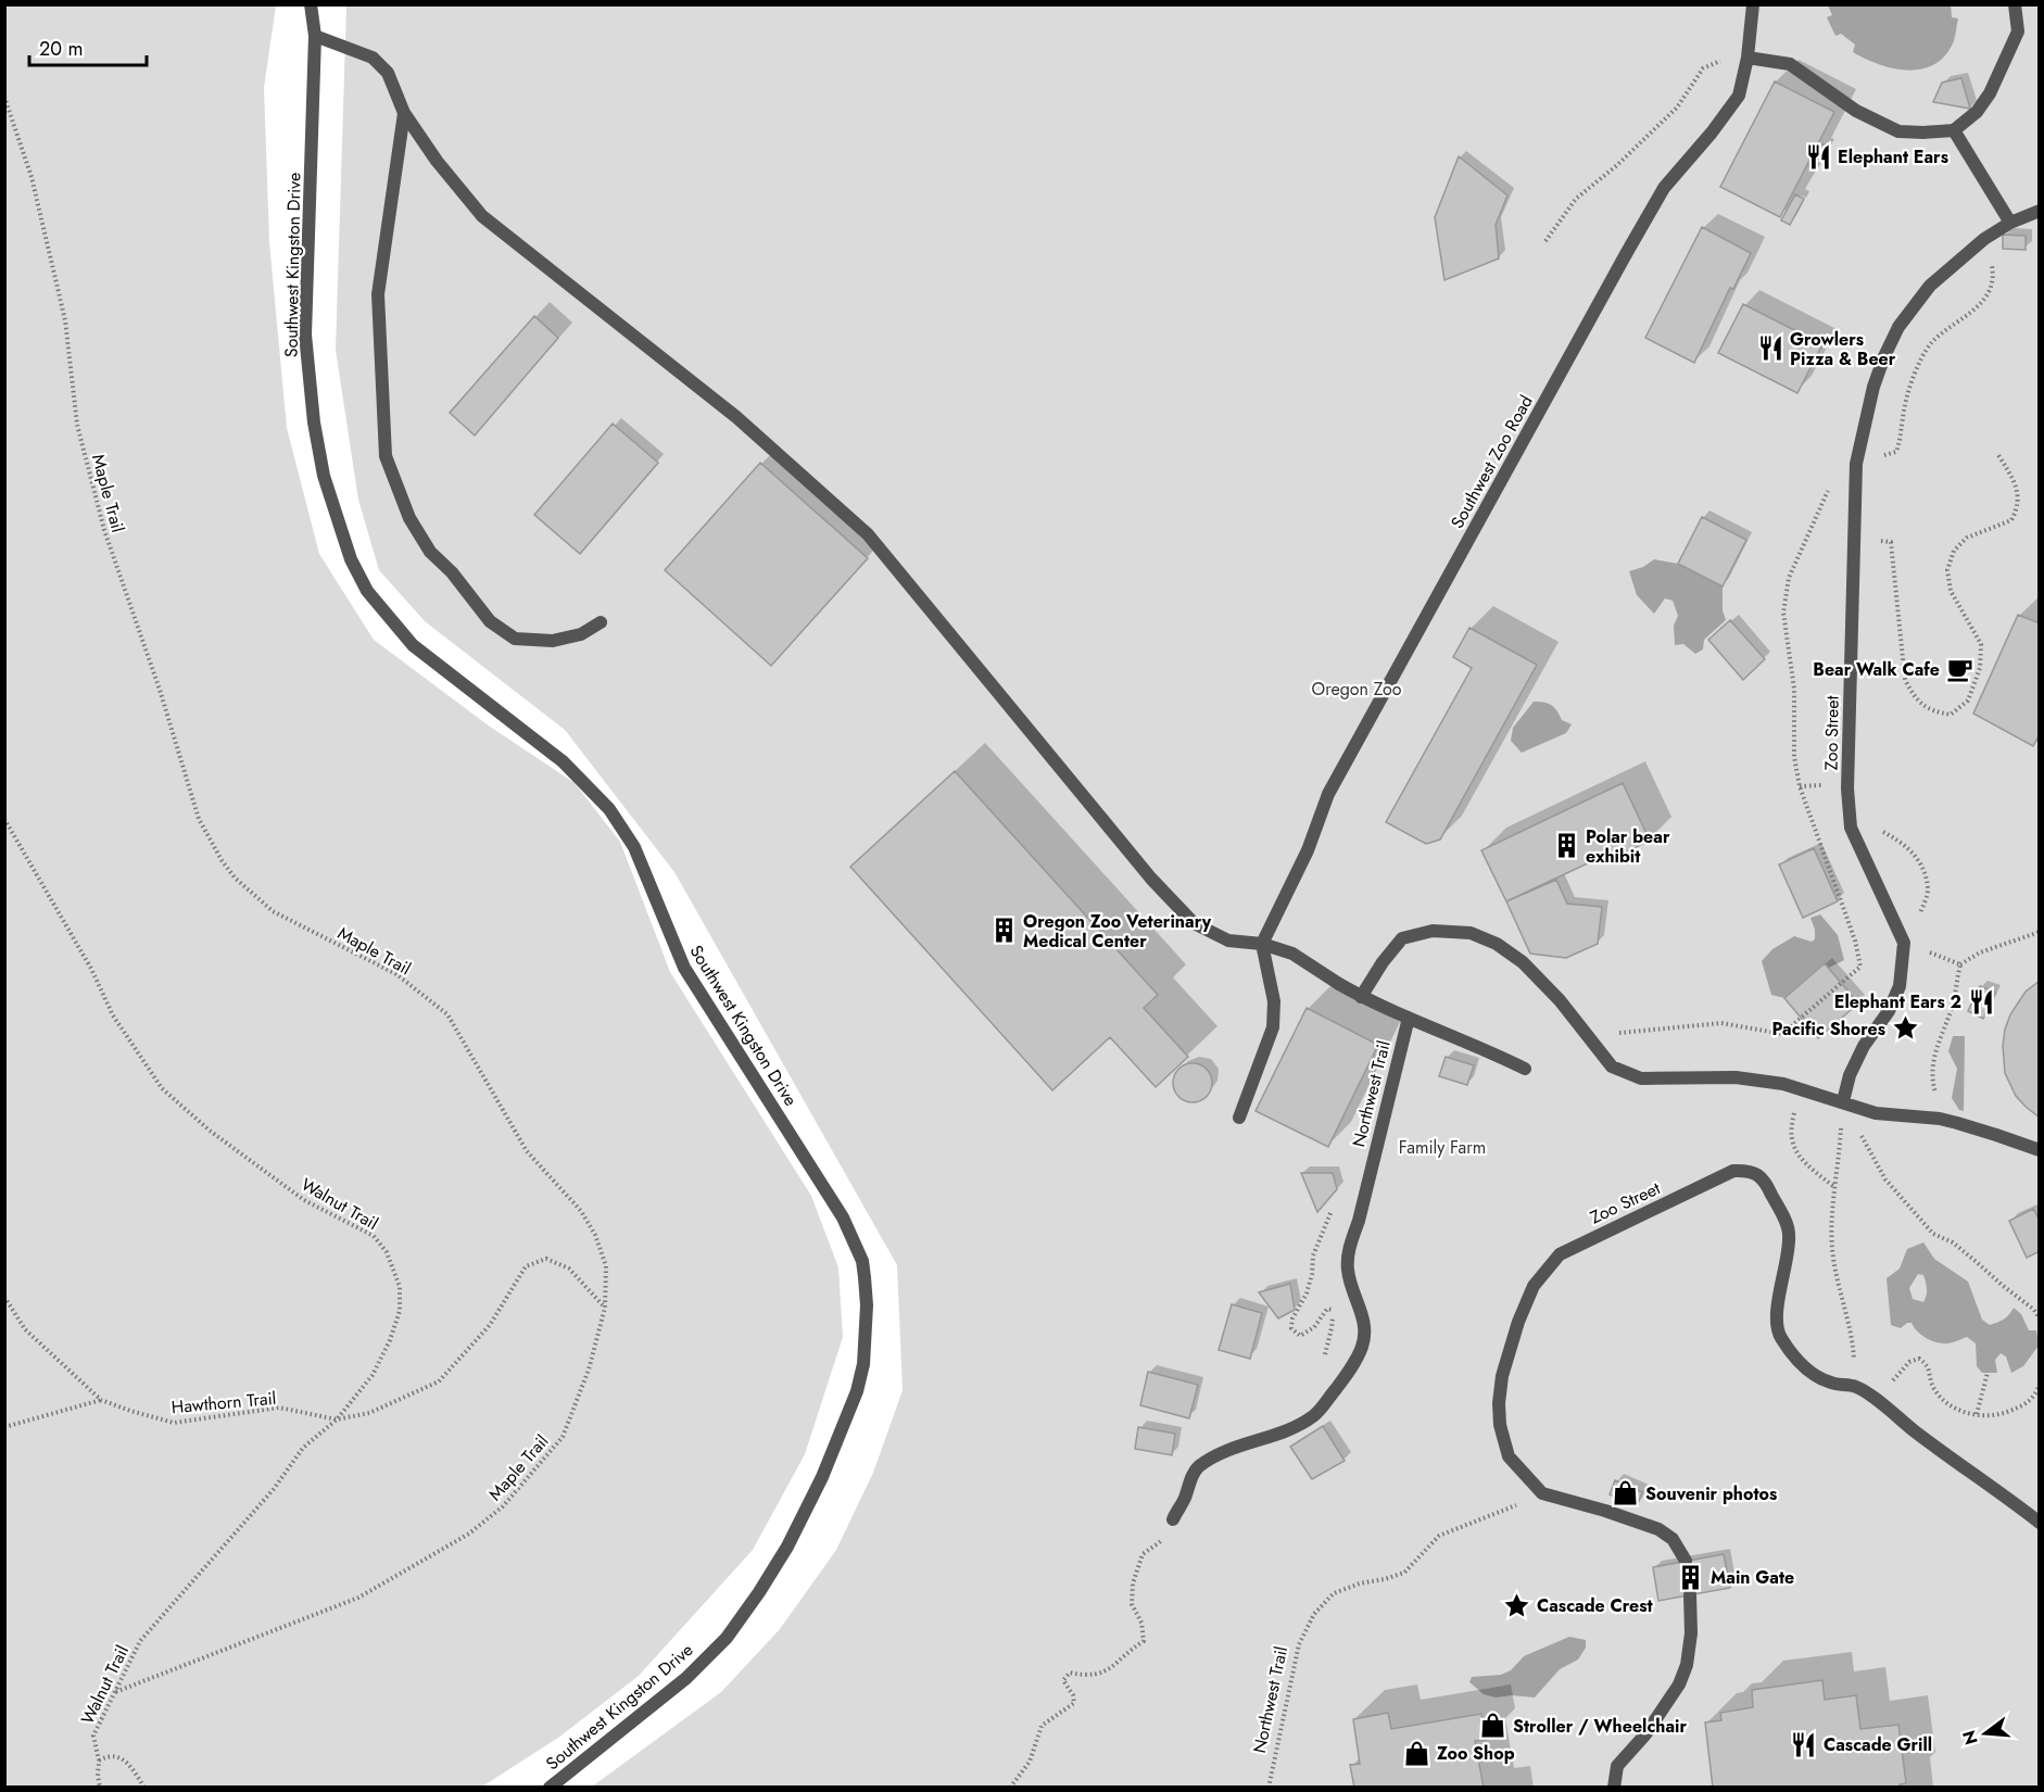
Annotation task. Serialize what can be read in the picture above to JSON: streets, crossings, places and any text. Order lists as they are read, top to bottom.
{
  "streets": {
    "street": [
      "Southwest Kingston Drive",
      "Southwest Zoo Road",
      "Zoo Street",
      "Northwest Trail"
    ],
    "path": ["Maple Trail", "Walnut Trail", "Hawthorn Trail"]
  },
  "crossings": [
    ["Maple Trail", "Walnut Trail"],
    ["Maple Trail", "Hawthorn Trail"],
    ["Zoo Street", "Northwest Trail"],
    ["Walnut Trail", "Hawthorn Trail"]
  ],
  "parks": ["Oregon Zoo", "Family Farm"],
  "places": {
    "restaurant": [
      "Elephant Ears",
      "Growlers Pizza & Beer",
      "Elephant Ears 2",
      "Cascade Grill"
    ],
    "cafe": ["Bear Walk Cafe"],
    "building": ["Polar bear exhibit", "Oregon Zoo Veterinary Medical Center", "Main Gate"],
    "place": ["Pacific Shores", "Cascade Crest"],
    "shop": ["Souvenir photos", "Stroller / Wheelchair", "Zoo Shop"]
  },
  "scale_bar": "20 m",
  "north": "left"
}
